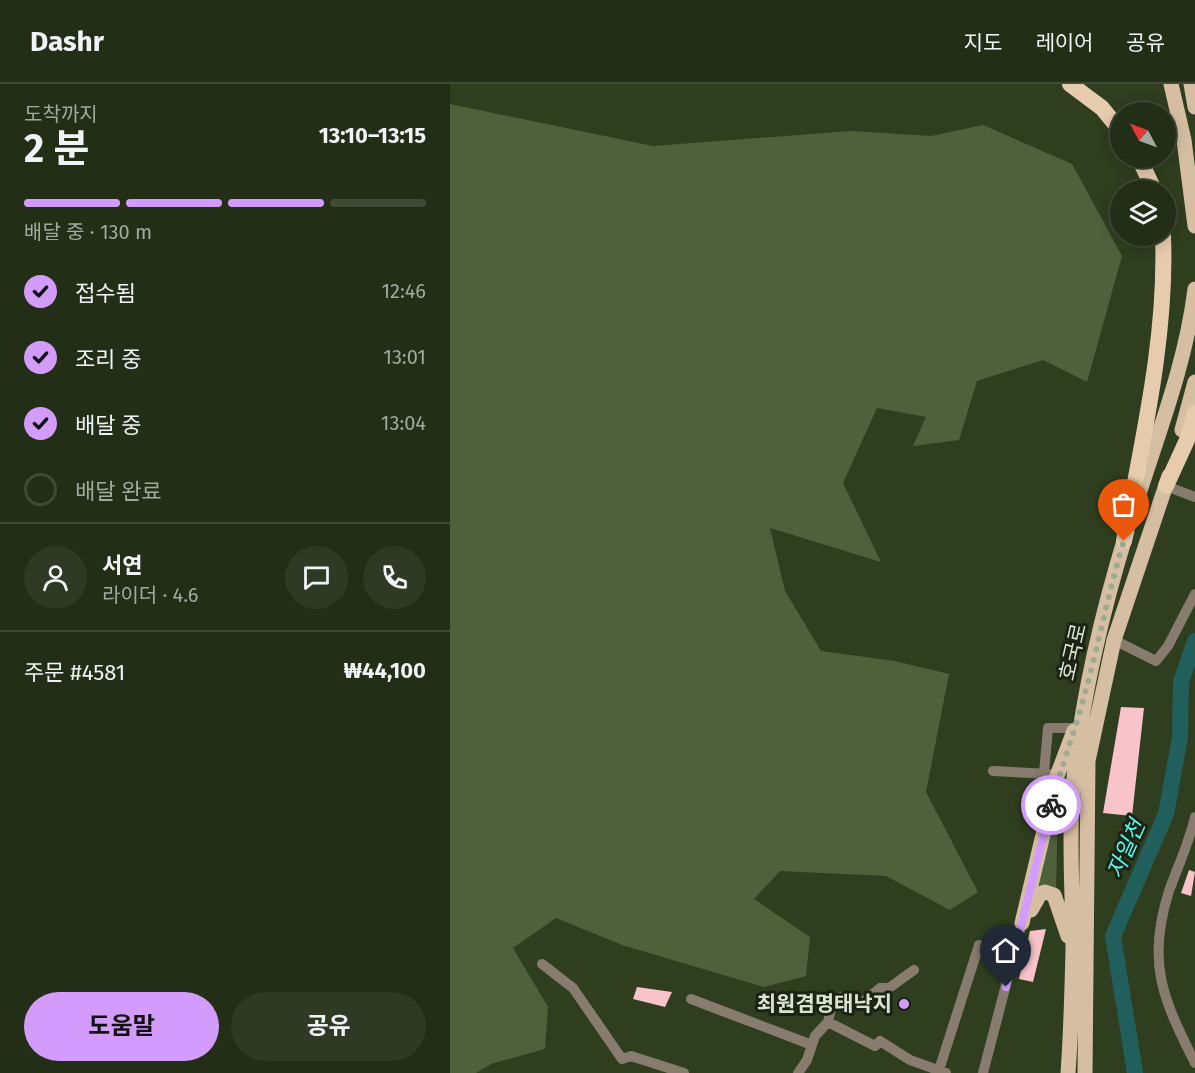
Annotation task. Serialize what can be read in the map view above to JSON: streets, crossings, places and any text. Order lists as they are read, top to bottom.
{
  "streets": {
    "main road": ["호국로"]
  },
  "water": ["자일천"],
  "places": ["최원겸명태낙지"],
  "north": "top left",
  "page": {
    "header": "Dashr",
    "nav": ["지도", "레이어", "공유"],
    "heading": ["2 분", "도착까지", "13:10–13:15"],
    "panel": [
      "서연",
      "라이더 · 4.6",
      "주문 #4581",
      "₩44,100"
    ],
    "bar": "배달 중 · 130 m",
    "list": [
      ["접수됨", "12:46"],
      ["조리 중", "13:01"],
      ["배달 중", "13:04"],
      "배달 완료"
    ],
    "buttons": ["도움말", "공유"]
  }
}
